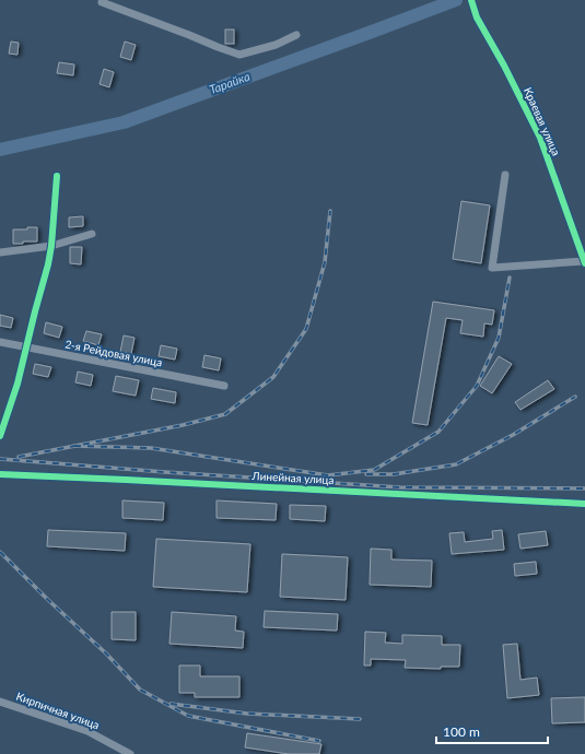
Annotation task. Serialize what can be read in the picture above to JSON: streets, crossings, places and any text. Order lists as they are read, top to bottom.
{
  "streets": {
    "street": [
      "Краевая улица",
      "2-я Рейдовая улица",
      "Линейная улица",
      "Кирпичная улица"
    ]
  },
  "water": ["Тарайка"],
  "scale_bar": "100 m"
}
